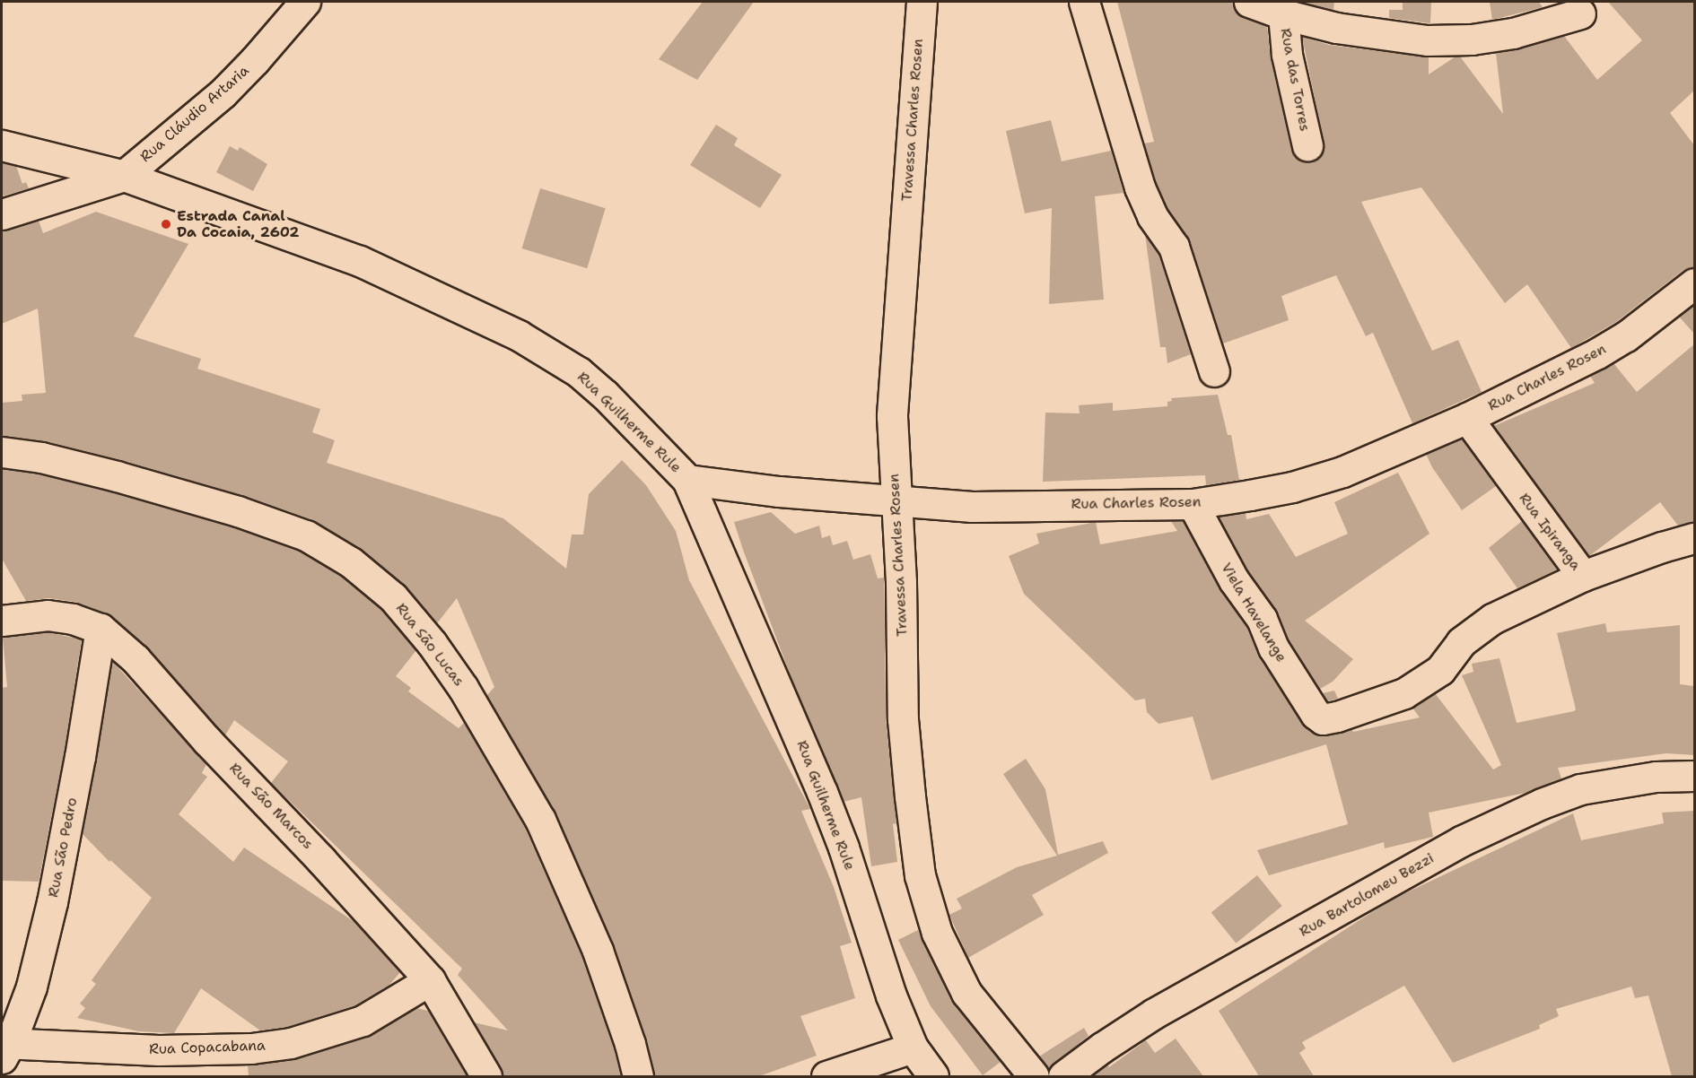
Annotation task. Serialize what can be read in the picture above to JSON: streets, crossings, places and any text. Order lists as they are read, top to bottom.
{
  "streets": {
    "street": [
      "Rua das Torres",
      "Rua Cláudio Artaria",
      "Travessa Charles Rosen",
      "Rua Charles Rosen",
      "Rua Guilherme Rule",
      "Rua Ipiranga",
      "Viela Havelange",
      "Rua São Lucas",
      "Rua São Marcos",
      "Rua São Pedro",
      "Rua Bartolomeu Bezzi",
      "Rua Copacabana"
    ]
  },
  "crossings": [
    ["Rua Cláudio Artaria", "Rua Guilherme Rule"],
    ["Travessa Charles Rosen", "Rua Charles Rosen"],
    ["Rua Charles Rosen", "Rua Guilherme Rule"],
    ["Rua Charles Rosen", "Rua Ipiranga"],
    ["Rua Charles Rosen", "Viela Havelange"],
    ["Rua Ipiranga", "Viela Havelange"],
    ["Rua São Marcos", "Rua São Pedro"],
    ["Rua São Marcos", "Rua Copacabana"],
    ["Rua São Pedro", "Rua Copacabana"]
  ],
  "places": ["Estrada Canal Da Cocaia, 2602"]
}
